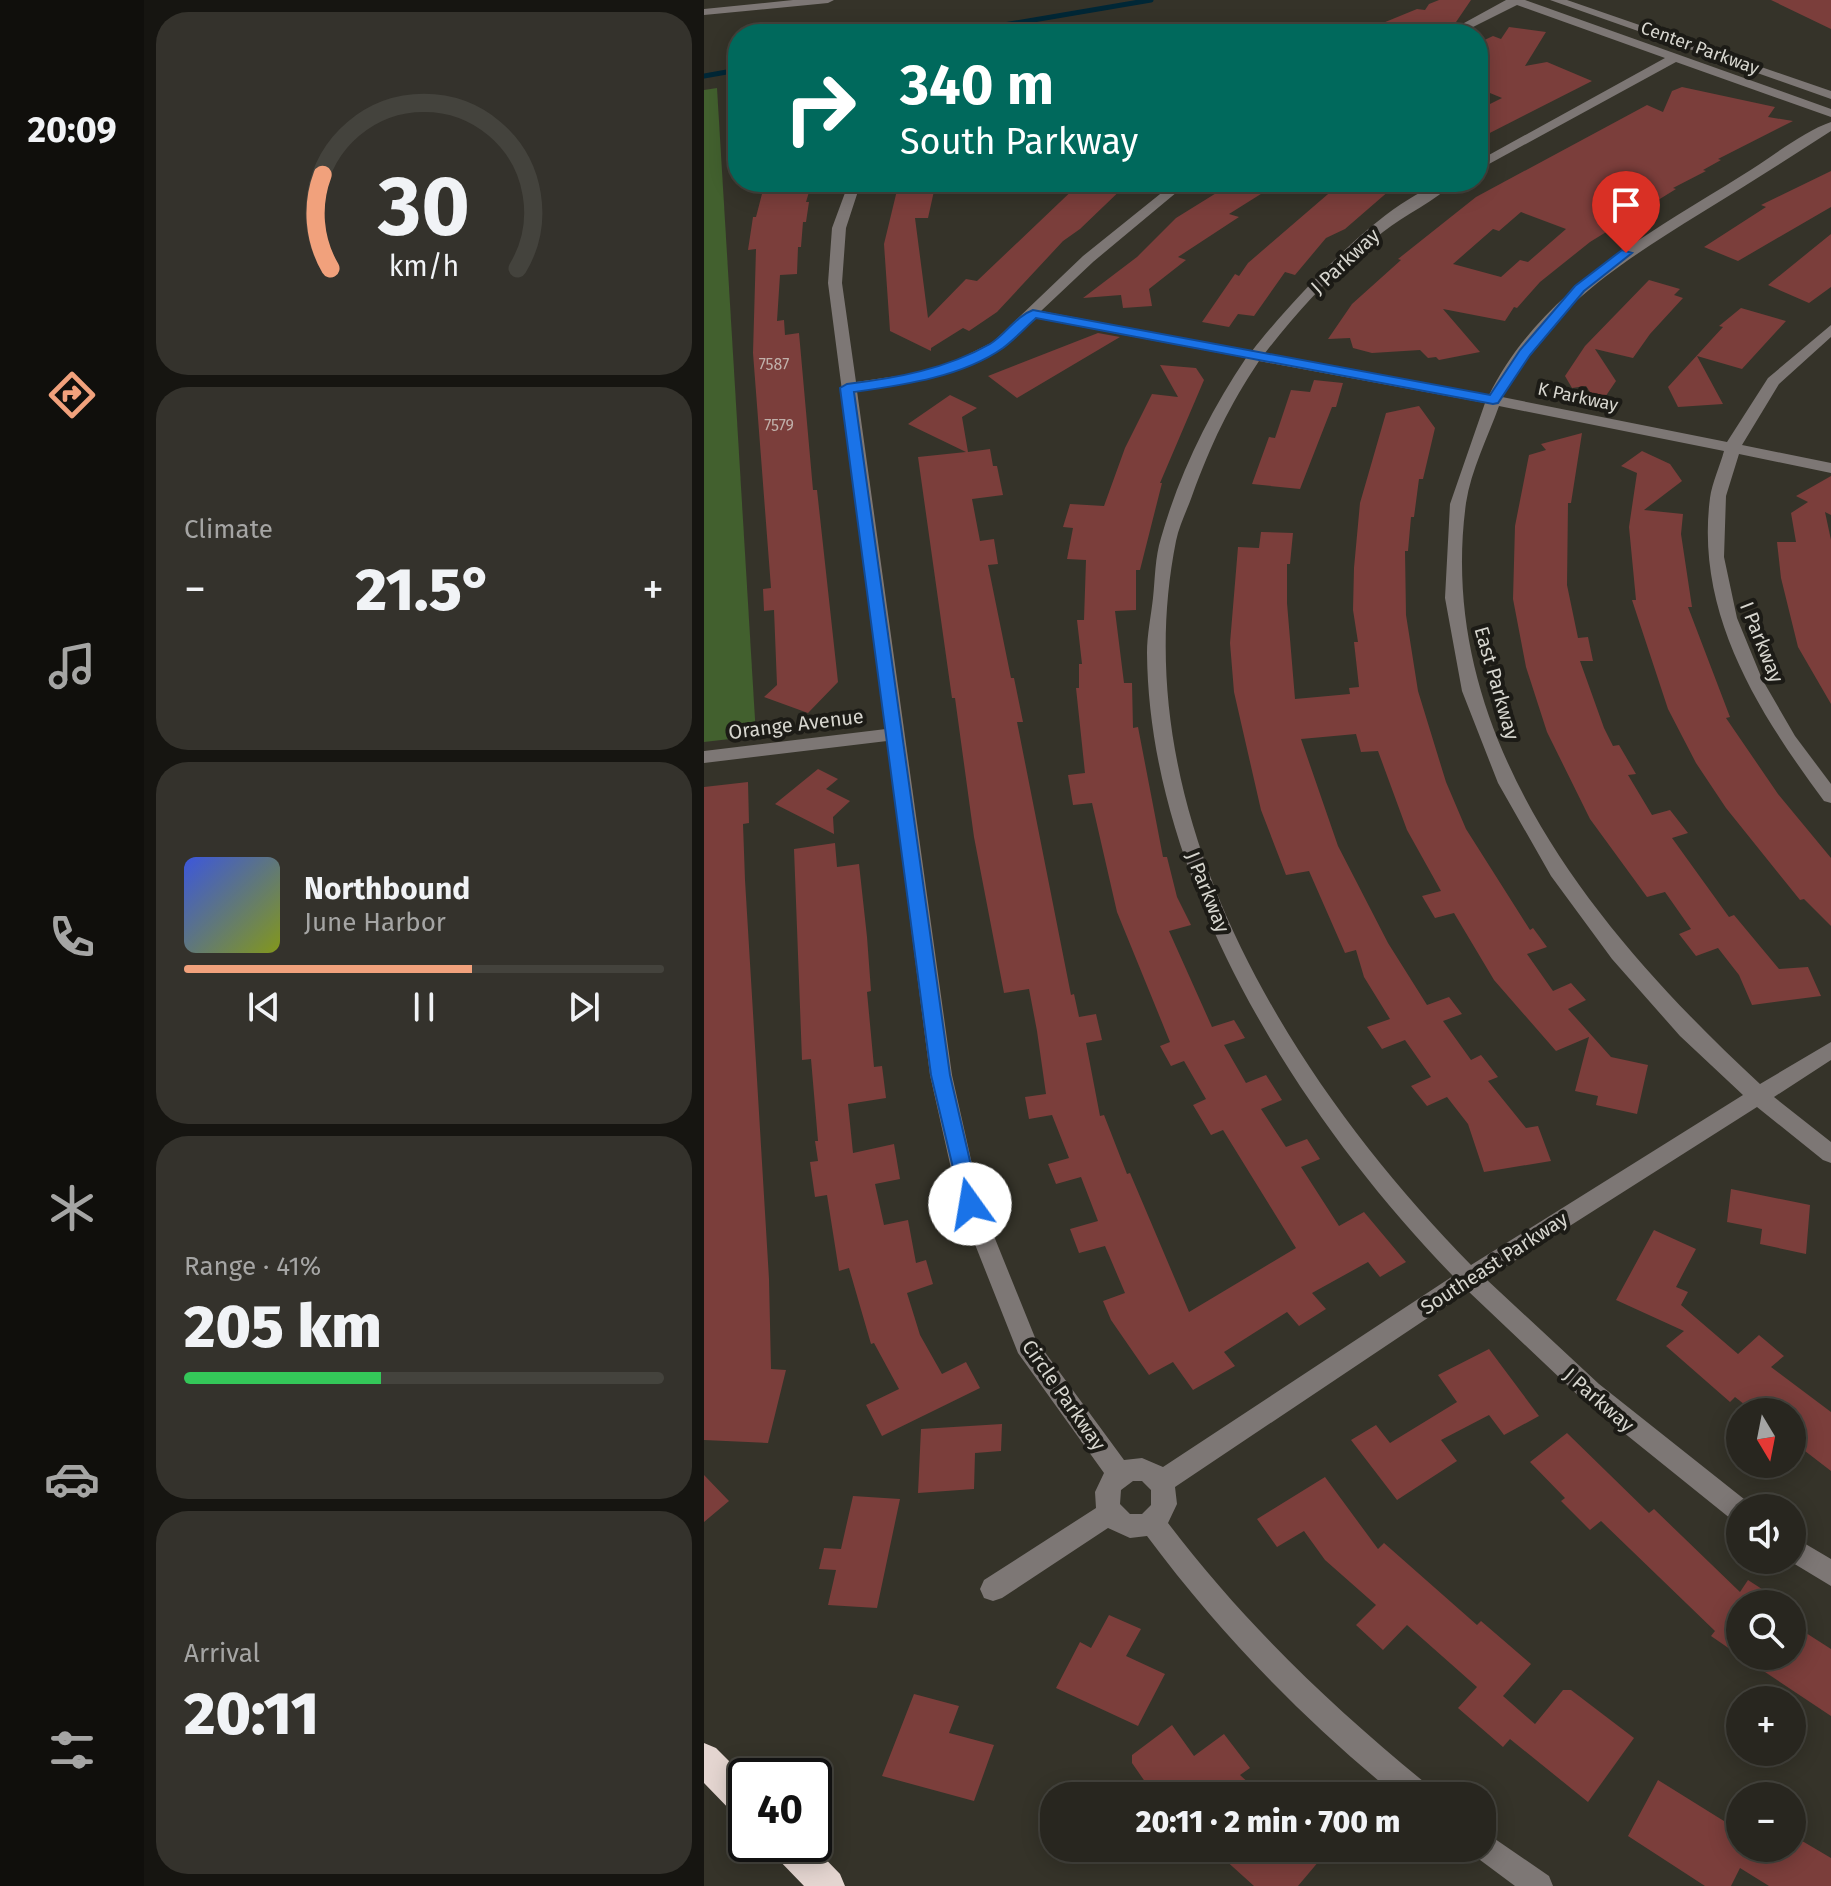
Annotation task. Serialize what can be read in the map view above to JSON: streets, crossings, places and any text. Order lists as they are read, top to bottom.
{
  "streets": {
    "street": [
      "Center Parkway",
      "J Parkway",
      "K Parkway",
      "I Parkway",
      "East Parkway",
      "Orange Avenue",
      "Southeast Parkway",
      "Circle Parkway"
    ]
  },
  "crossings": [
    ["J Parkway", "K Parkway"],
    ["J Parkway", "Southeast Parkway"],
    ["K Parkway", "I Parkway"],
    ["K Parkway", "East Parkway"],
    ["East Parkway", "Southeast Parkway"],
    ["Orange Avenue", "Circle Parkway"],
    ["Southeast Parkway", "Circle Parkway"]
  ],
  "house_numbers": ["7587", "7579"],
  "north": "bottom",
  "page": {
    "tabs": "20:09",
    "turn": ["340 m", "South Parkway"],
    "tile": [
      "Climate",
      ["Range · 41%", "205 km"],
      ["Arrival", "20:11"]
    ],
    "heat": ["−", "21.5°", "+"],
    "song": ["Northbound", "June Harbor"],
    "map_buttons": ["+", "−"],
    "limit": "40",
    "trip": "20:11 · 2 min · 700 m",
    "gauge": ["30", "km/h"]
  }
}
